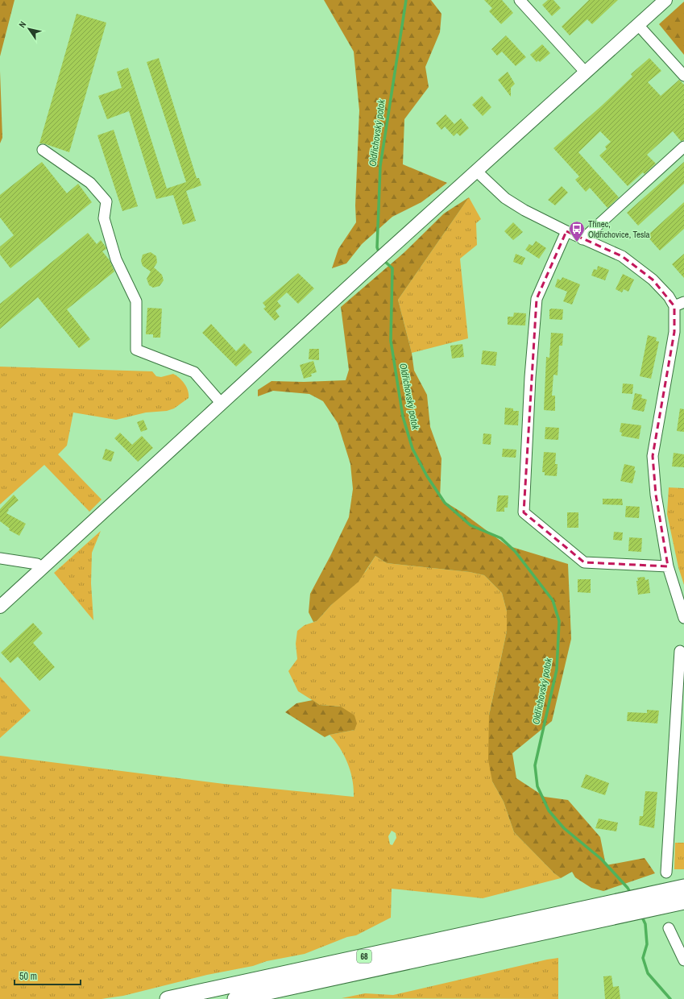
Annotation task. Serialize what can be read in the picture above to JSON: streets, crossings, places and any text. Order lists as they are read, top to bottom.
{
  "streets": {
    "highway": ["68"]
  },
  "water": ["Oldřichovský potok"],
  "places": {
    "bus stop": ["Třinec, Oldřichovice, Tesla"]
  },
  "scale_bar": "50 m",
  "north": "top left"
}
